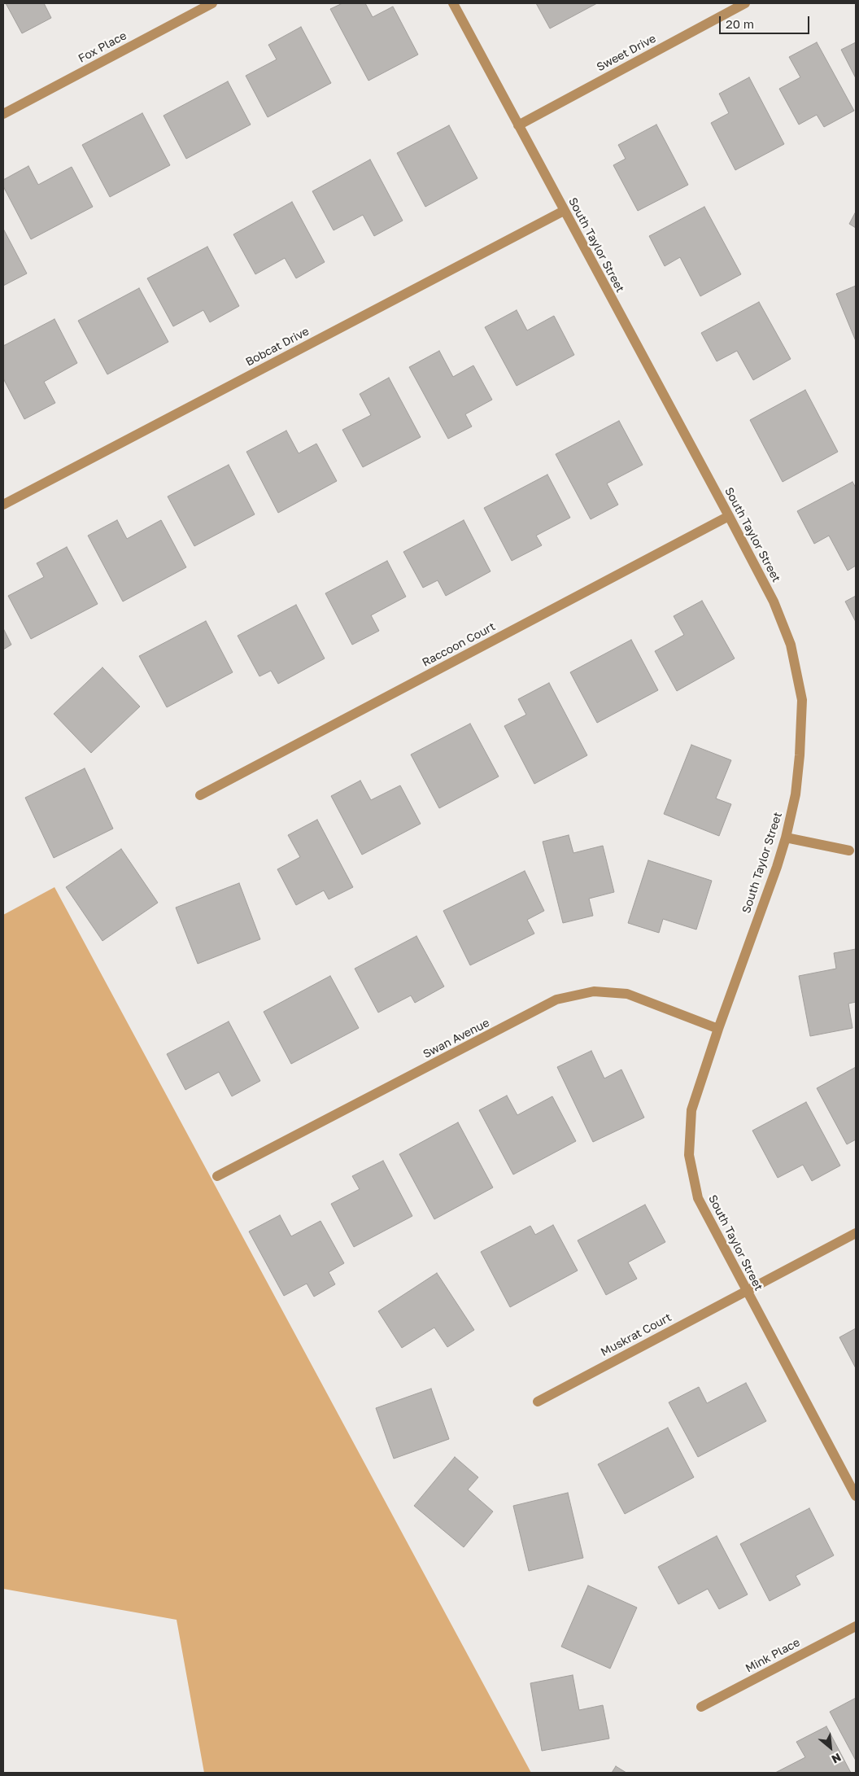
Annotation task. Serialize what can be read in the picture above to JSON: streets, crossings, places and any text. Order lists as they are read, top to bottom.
{
  "streets": {
    "street": [
      "Fox Place",
      "Sweet Drive",
      "South Taylor Street",
      "Bobcat Drive",
      "Raccoon Court",
      "Swan Avenue",
      "Muskrat Court",
      "Mink Place"
    ]
  },
  "crossings": [
    ["Sweet Drive", "South Taylor Street"],
    ["South Taylor Street", "Bobcat Drive"],
    ["South Taylor Street", "Raccoon Court"],
    ["South Taylor Street", "Swan Avenue"],
    ["South Taylor Street", "Muskrat Court"]
  ],
  "scale_bar": "20 m",
  "north": "bottom right"
}
